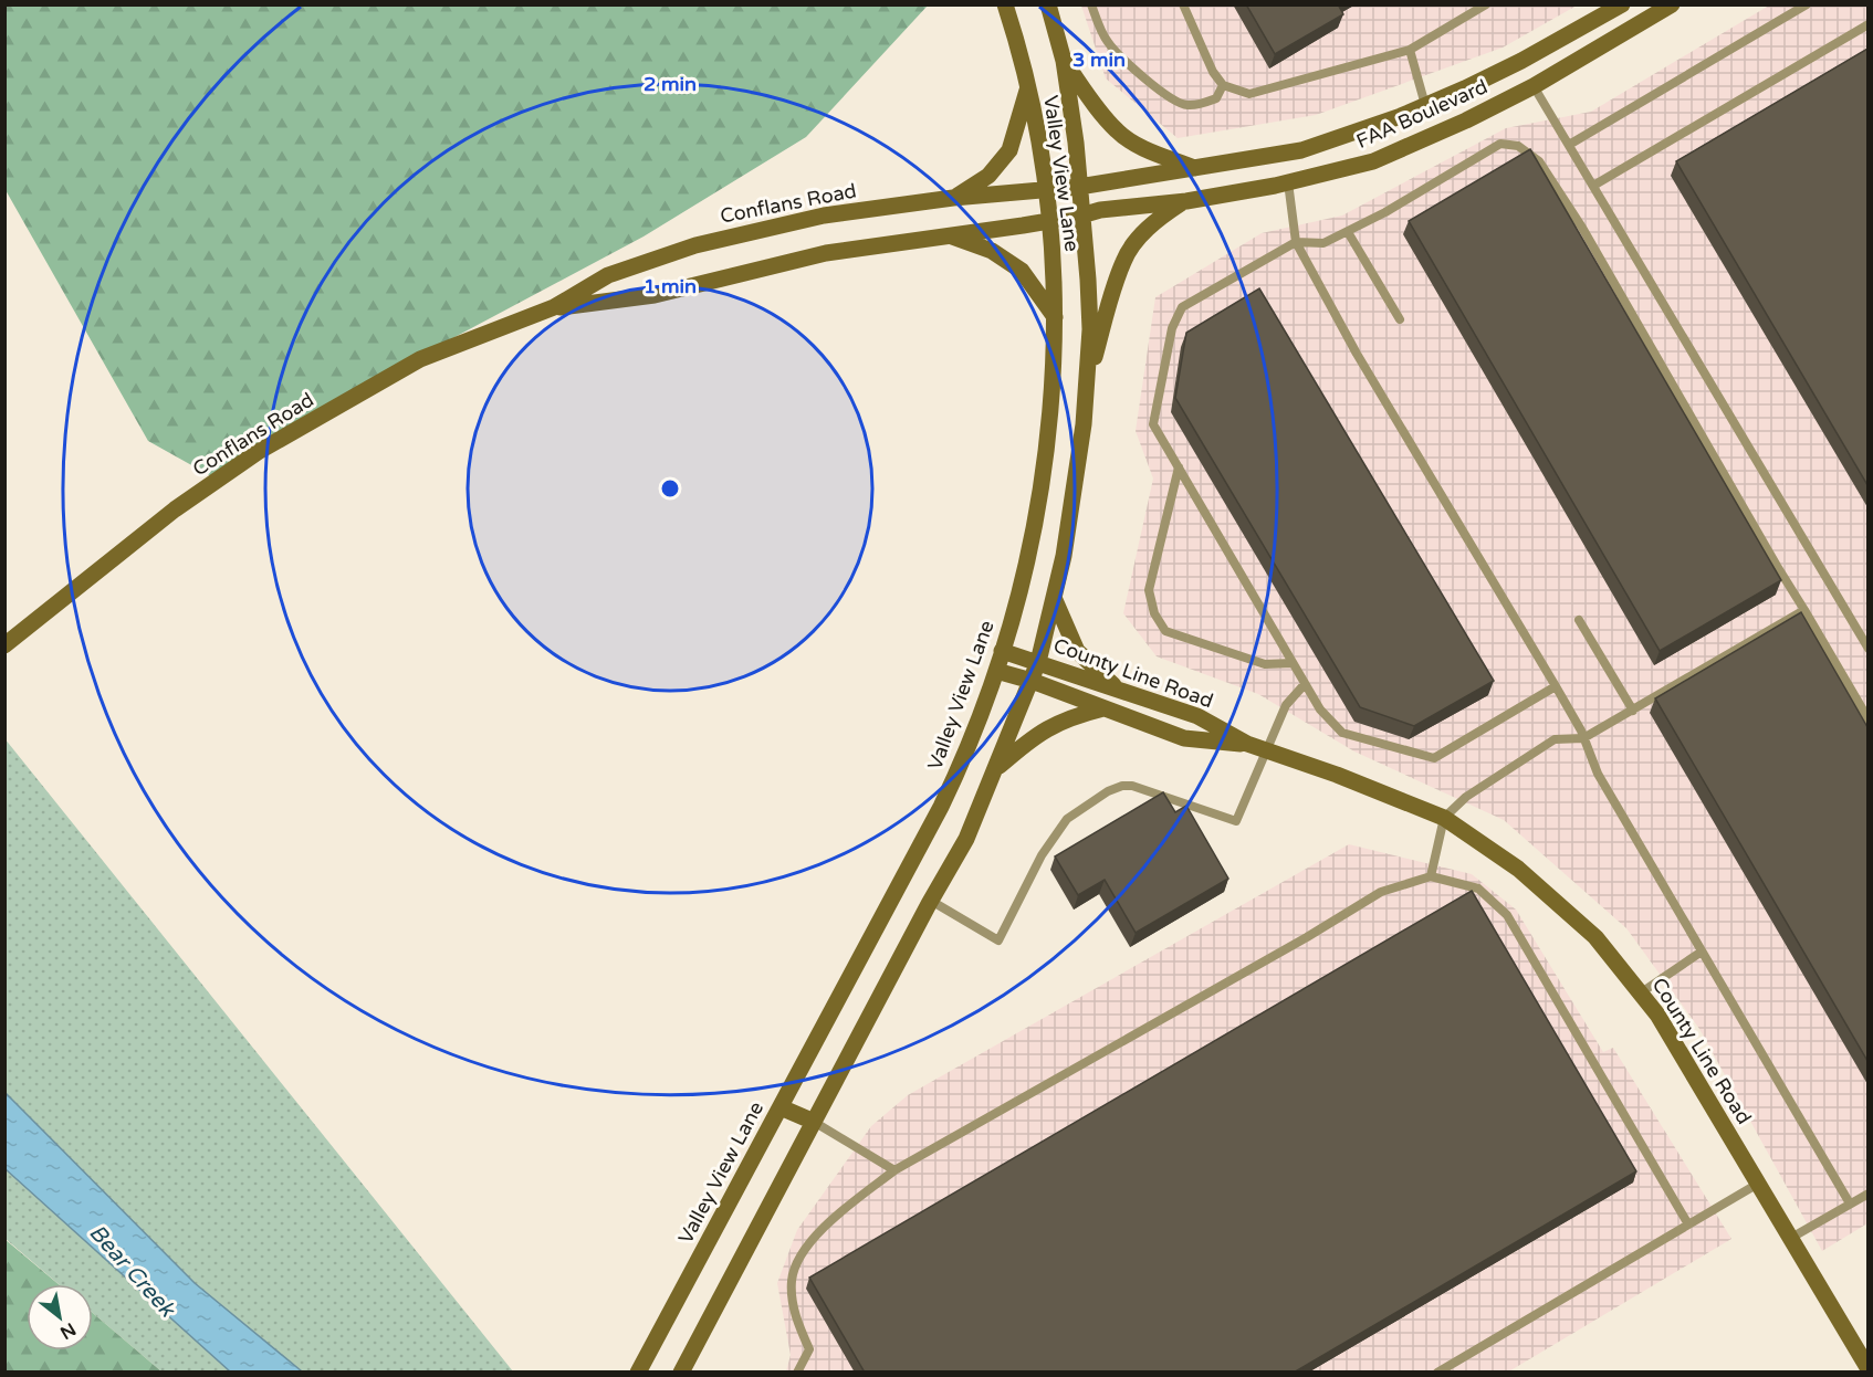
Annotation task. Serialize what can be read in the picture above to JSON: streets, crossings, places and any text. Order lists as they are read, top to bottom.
{
  "streets": {
    "street": [
      "FAA Boulevard",
      "Valley View Lane",
      "Conflans Road",
      "County Line Road"
    ]
  },
  "crossings": [
    ["FAA Boulevard", "Valley View Lane"],
    ["FAA Boulevard", "Conflans Road"],
    ["Valley View Lane", "Conflans Road"],
    ["Valley View Lane", "County Line Road"]
  ],
  "water": ["Bear Creek"],
  "north": "bottom right",
  "rings": ["3 min", "2 min", "1 min"]
}
